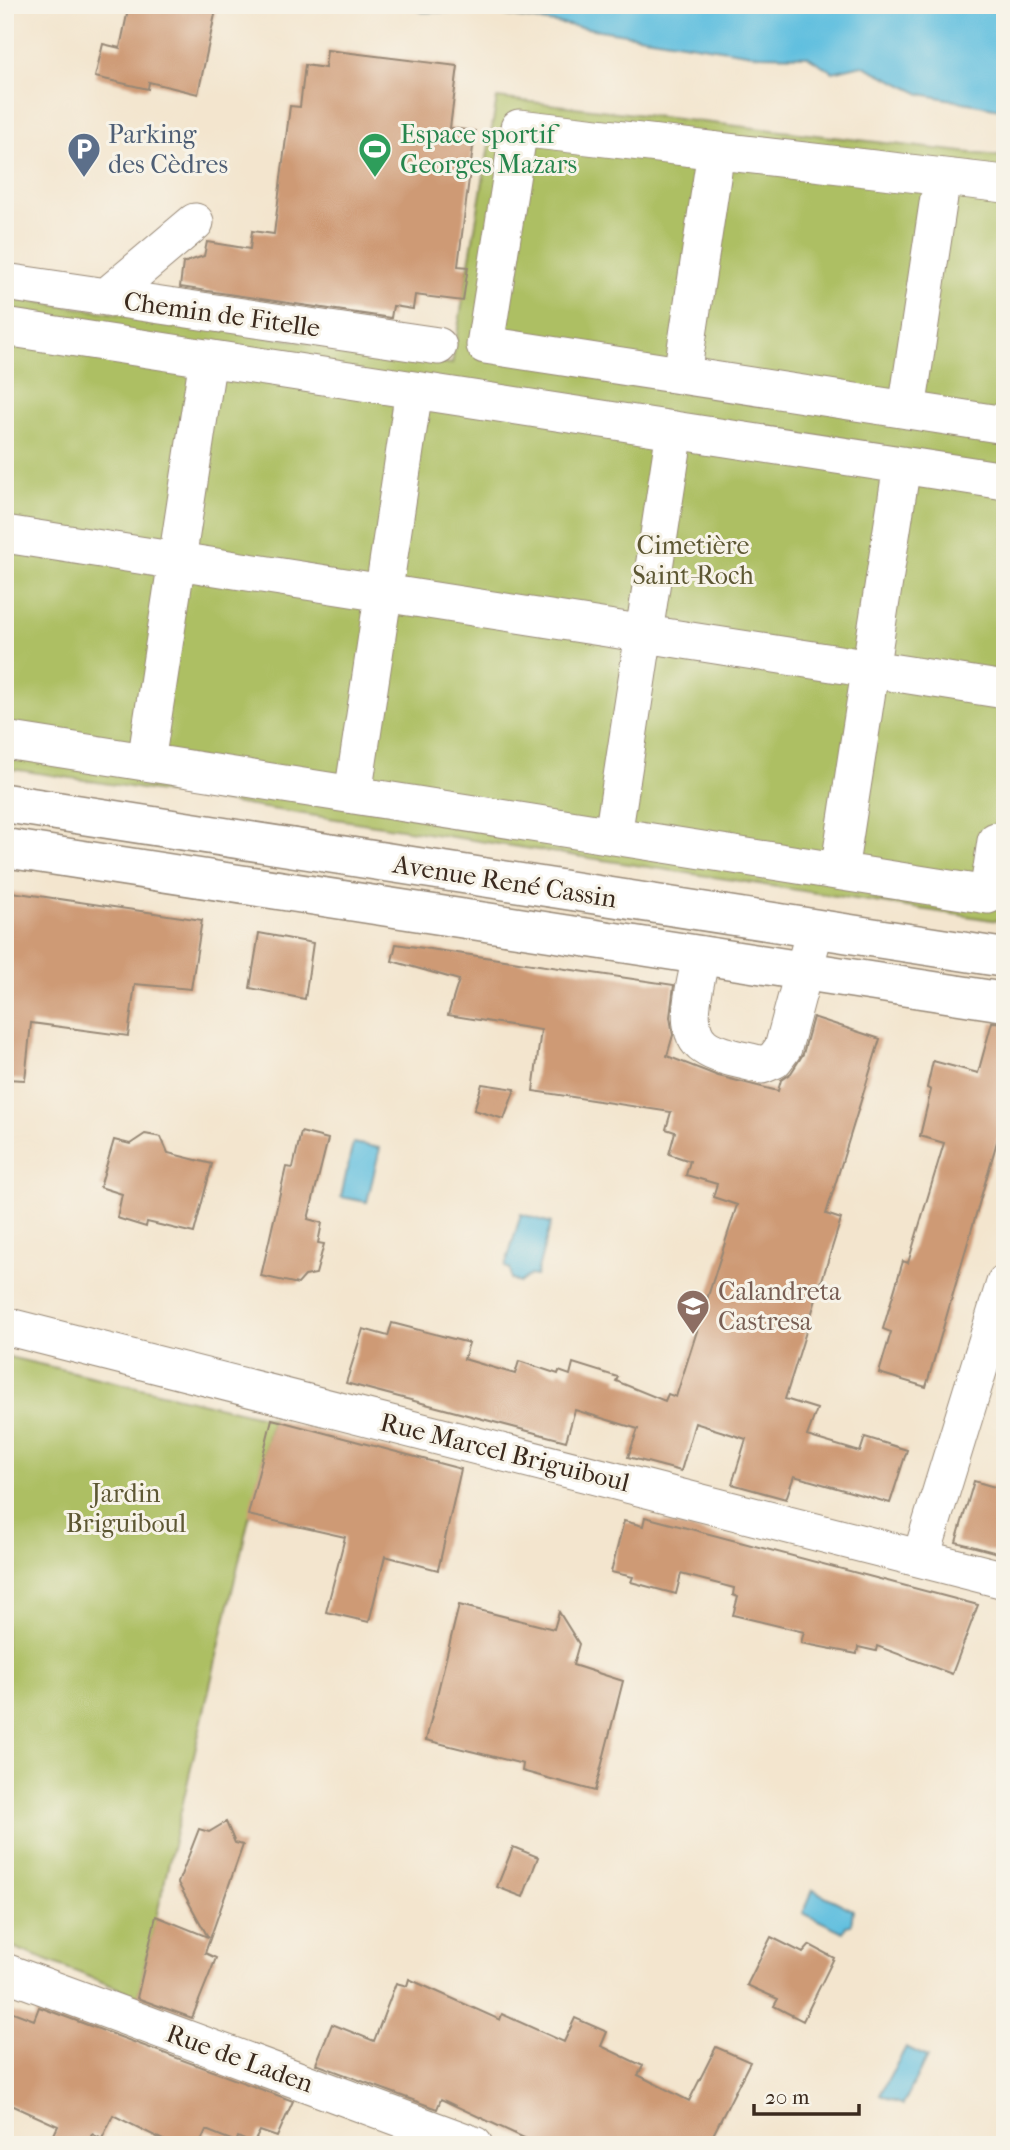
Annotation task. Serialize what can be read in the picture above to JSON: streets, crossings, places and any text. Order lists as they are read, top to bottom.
{
  "streets": {
    "main road": ["Avenue René Cassin"],
    "street": ["Chemin de Fitelle", "Rue Marcel Briguiboul", "Rue de Laden"]
  },
  "parks": ["Cimetière Saint-Roch", "Jardin Briguiboul"],
  "places": {
    "parking": ["Parking des Cèdres"],
    "sports": ["Espace sportif Georges Mazars"],
    "school or university": ["Calandreta Castresa"]
  },
  "scale_bar": "20 m"
}
